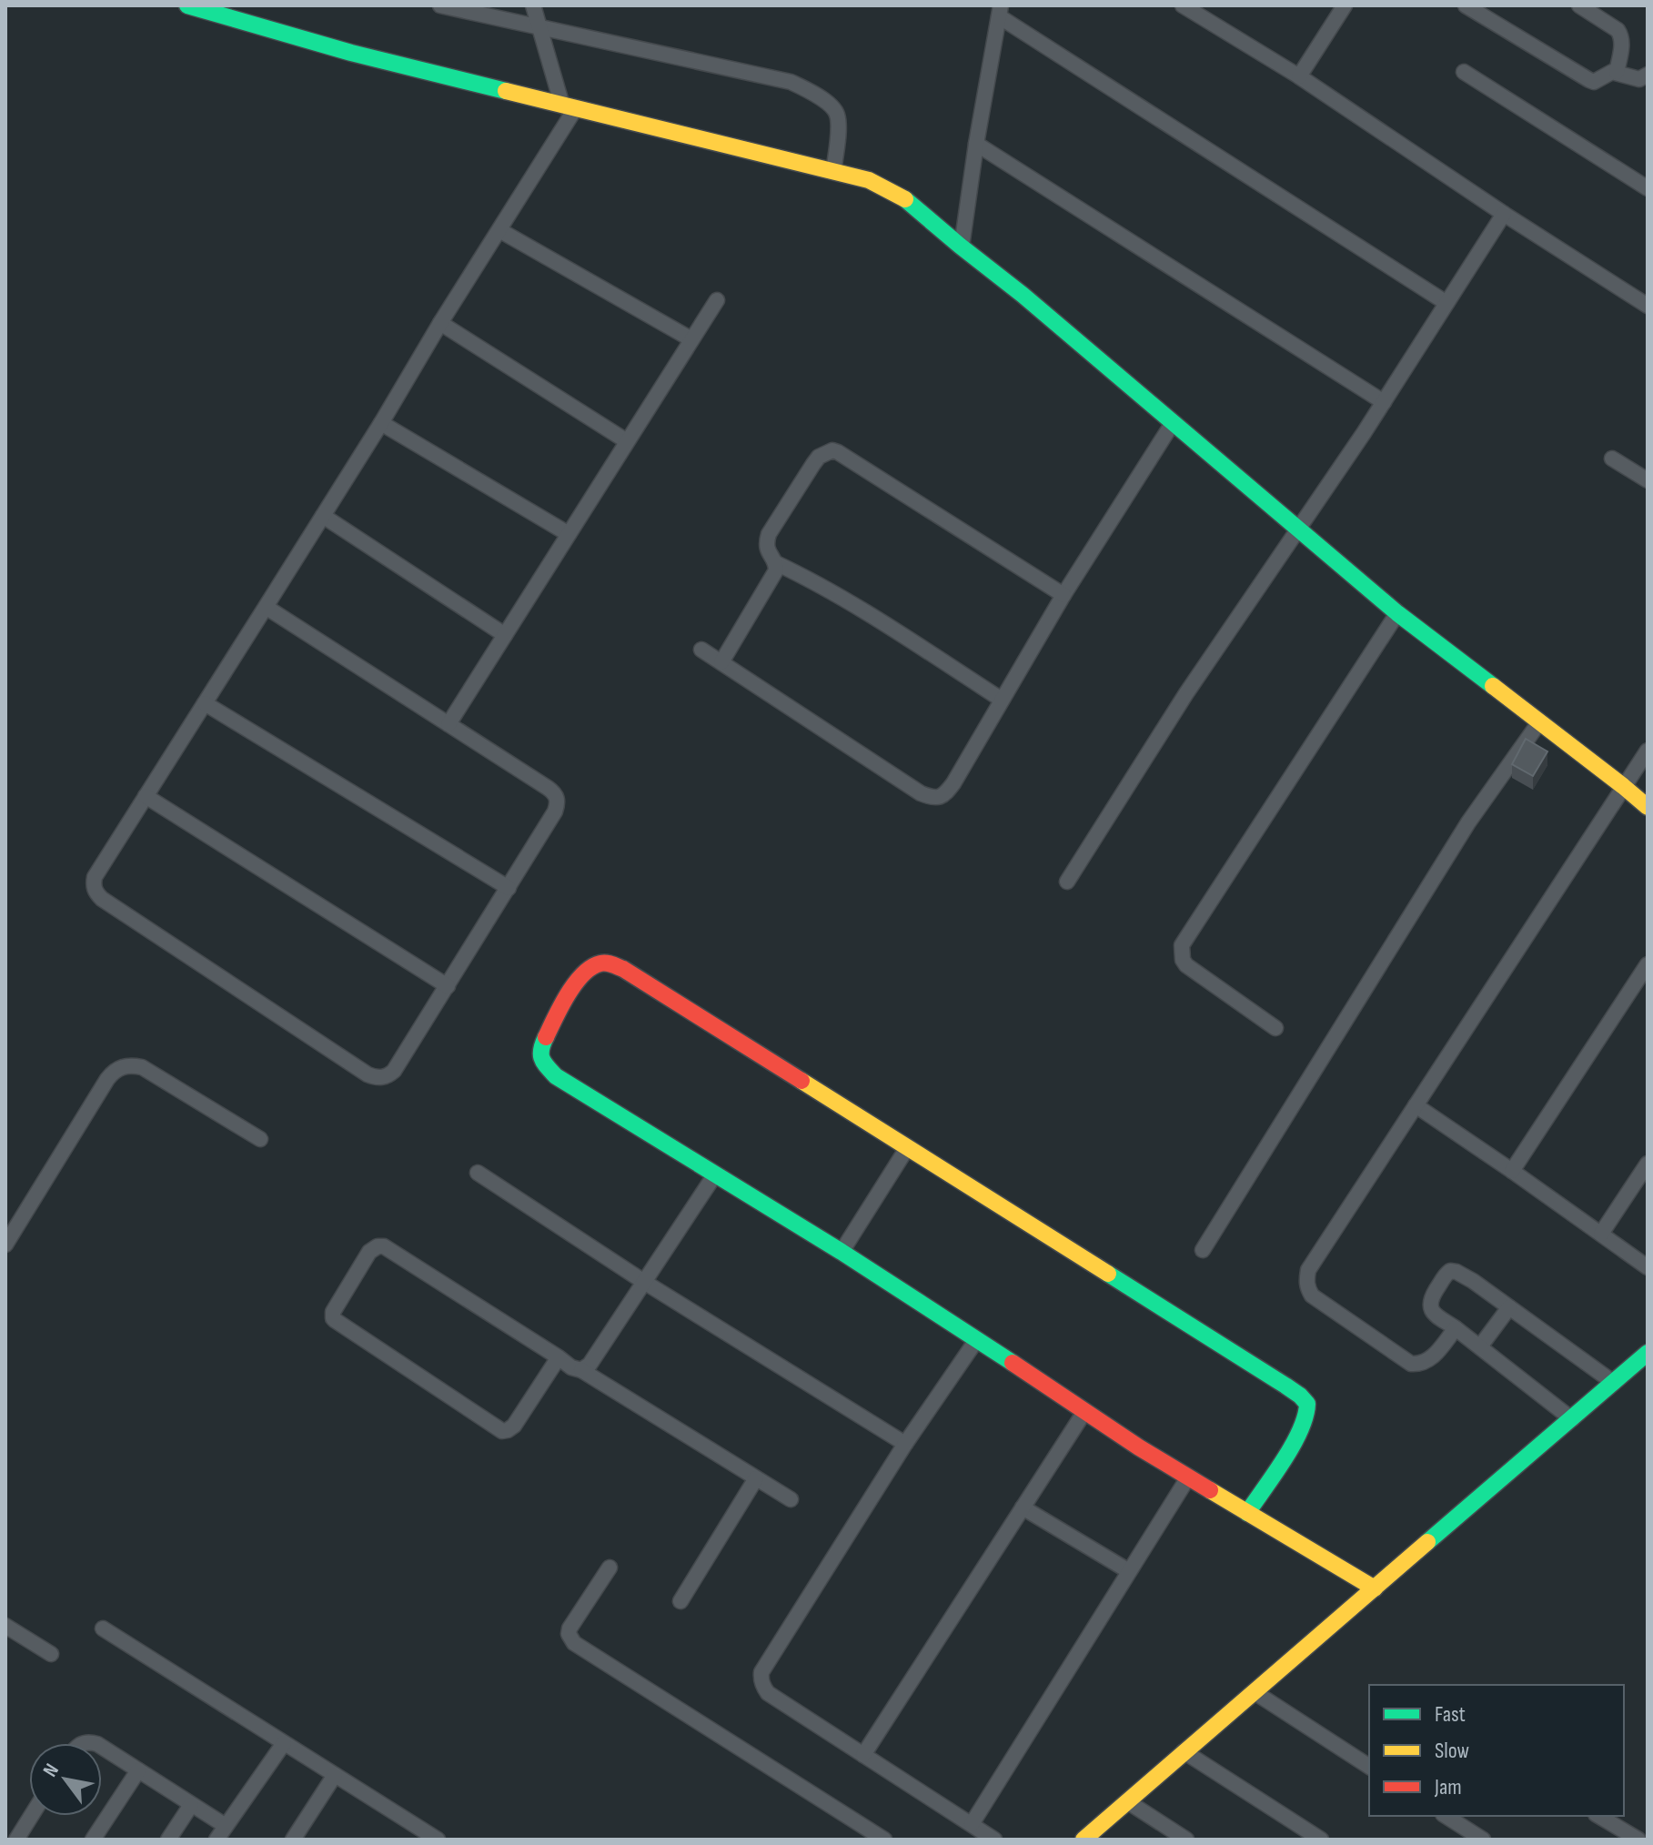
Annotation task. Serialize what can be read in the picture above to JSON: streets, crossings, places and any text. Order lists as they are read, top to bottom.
{
  "legend": ["Fast", "Slow", "Jam"],
  "north": "top left"
}
